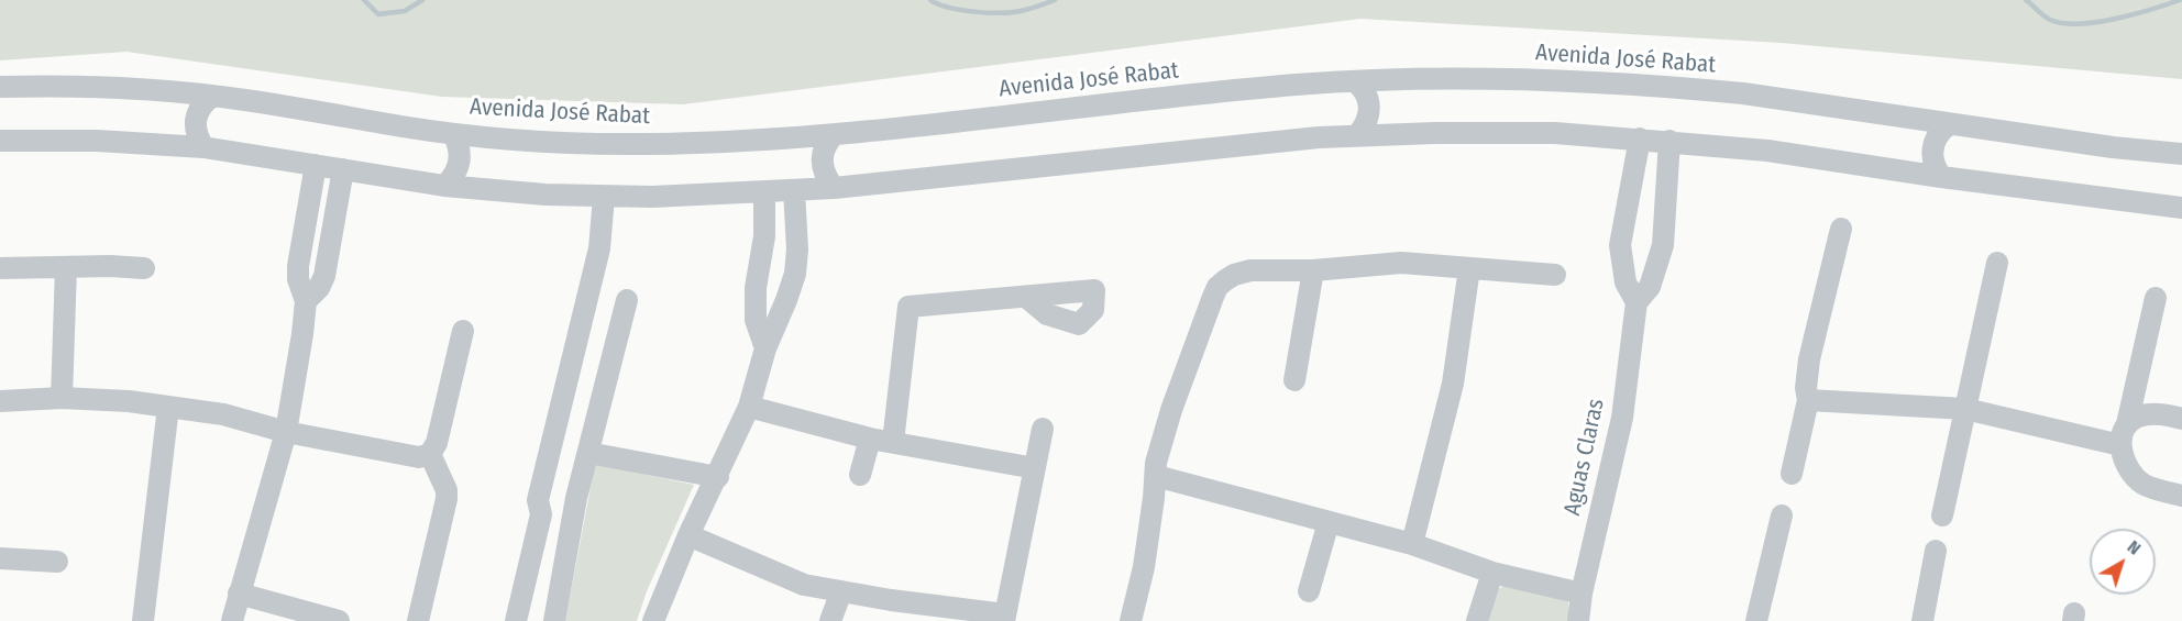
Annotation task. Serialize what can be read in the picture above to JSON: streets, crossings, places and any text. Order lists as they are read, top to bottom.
{
  "streets": {
    "street": ["Avenida José Rabat", "Aguas Claras"]
  },
  "north": "top right"
}
